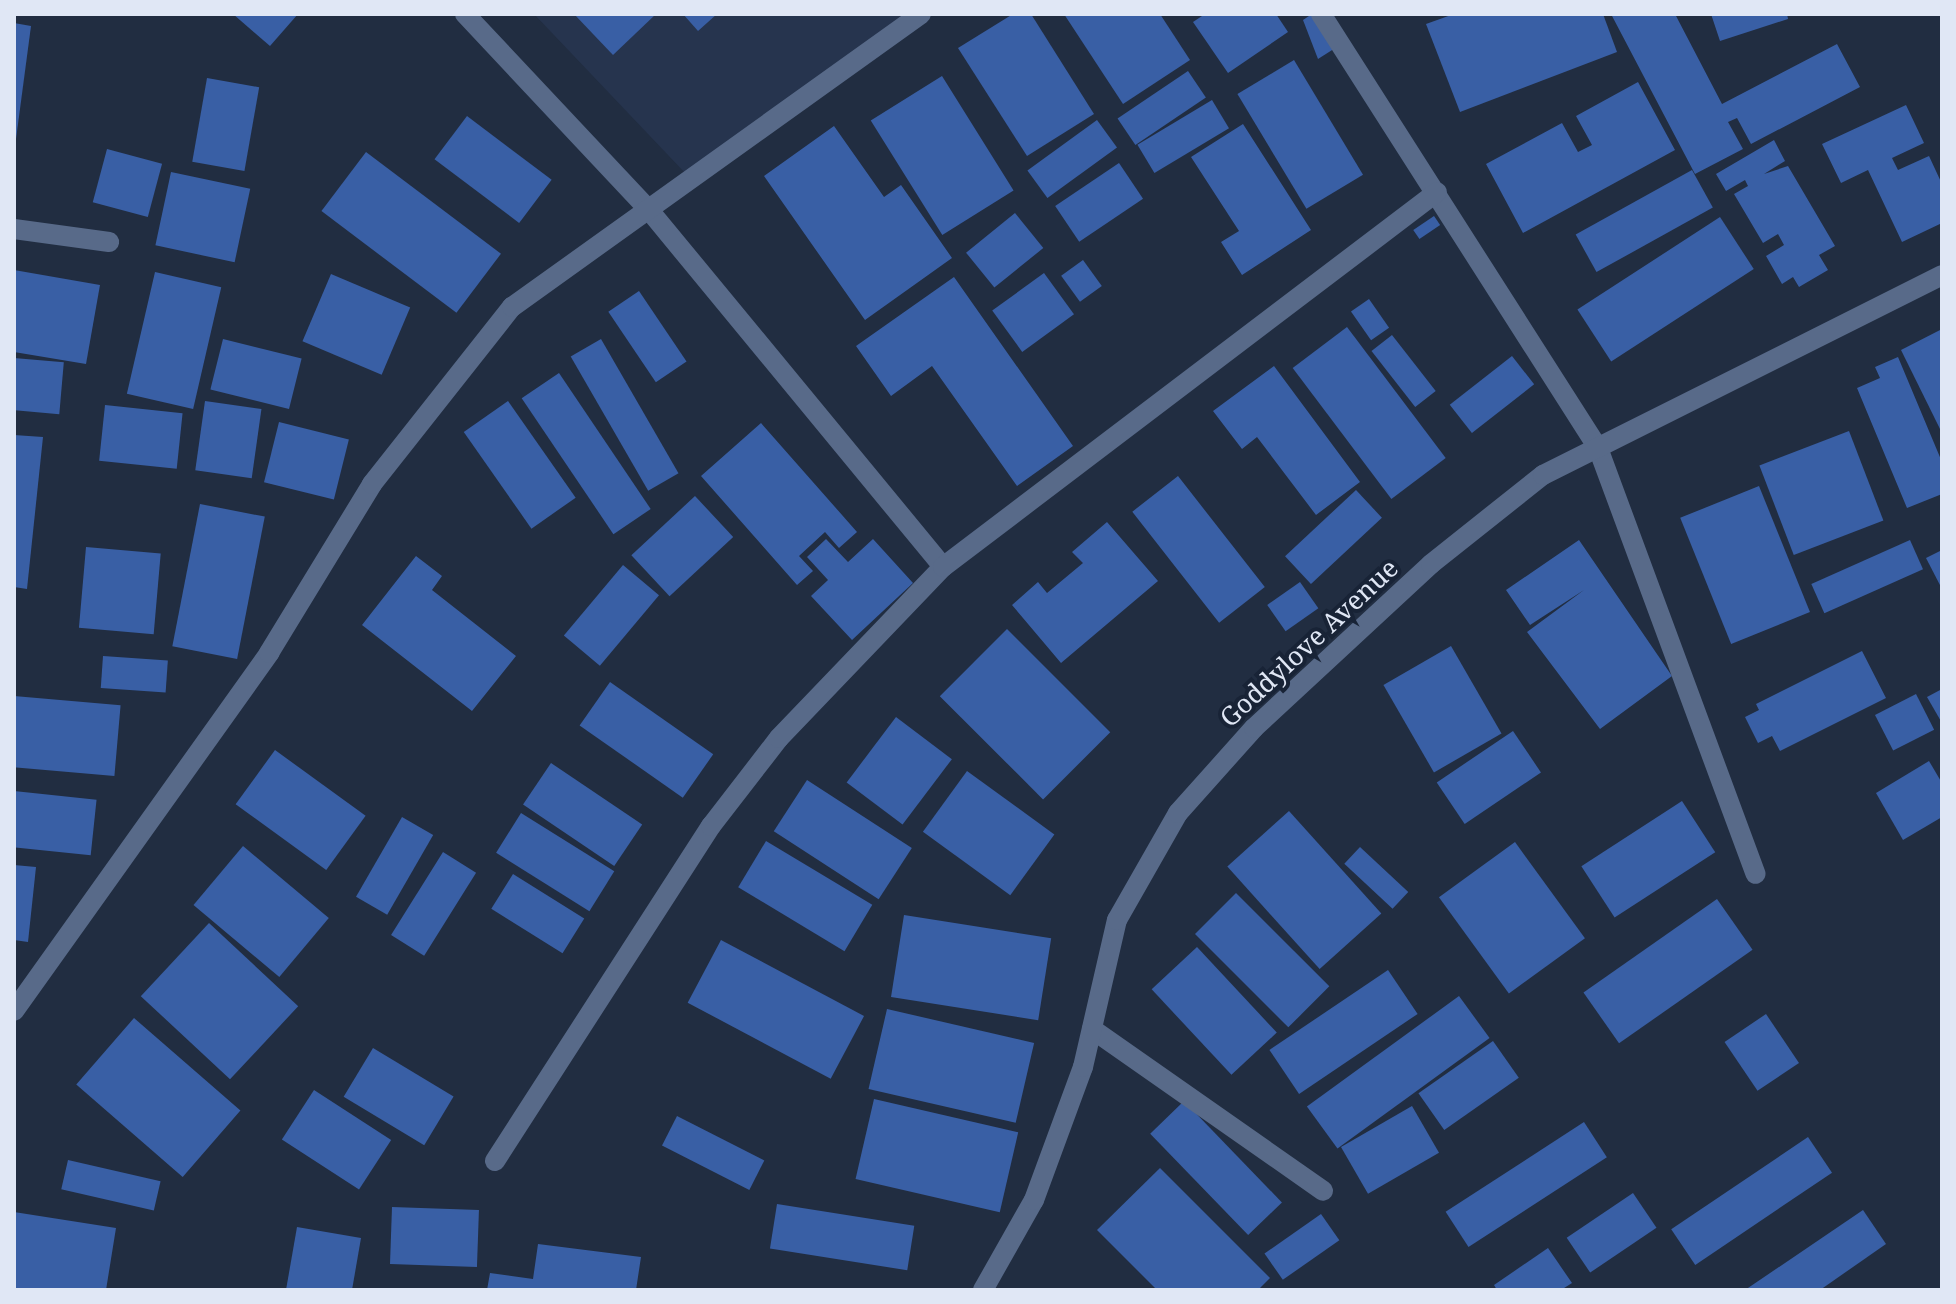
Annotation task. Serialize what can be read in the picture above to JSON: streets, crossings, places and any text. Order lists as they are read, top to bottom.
{
  "streets": {
    "street": ["Goddylove Avenue"]
  }
}
